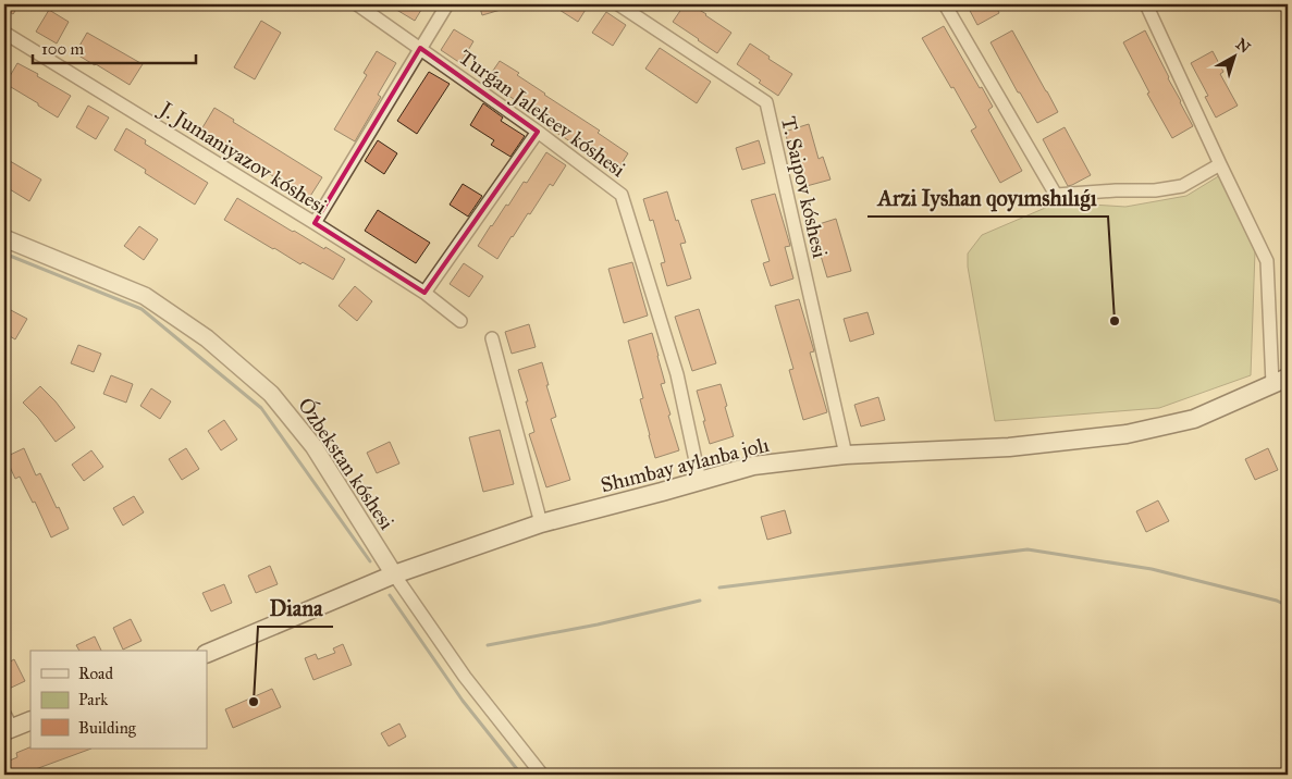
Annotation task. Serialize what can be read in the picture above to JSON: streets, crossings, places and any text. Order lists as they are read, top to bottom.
{
  "streets": {
    "main road": ["Shımbay aylanba jolı"],
    "street": [
      "Turǵan Jalekeev kóshesi",
      "J. Jumaniyazov kóshesi",
      "T. Saipov kóshesi",
      "Ózbekstan kóshesi"
    ]
  },
  "crossings": [
    ["Turǵan Jalekeev kóshesi", "Shımbay aylanba jolı"],
    ["T. Saipov kóshesi", "Shımbay aylanba jolı"],
    ["Ózbekstan kóshesi", "Shımbay aylanba jolı"]
  ],
  "places": ["Arzi Iyshan qoyımshılıǵı", "Diana"],
  "legend": ["Road", "Park", "Building"],
  "scale_bar": "100 m",
  "north": "top right"
}
